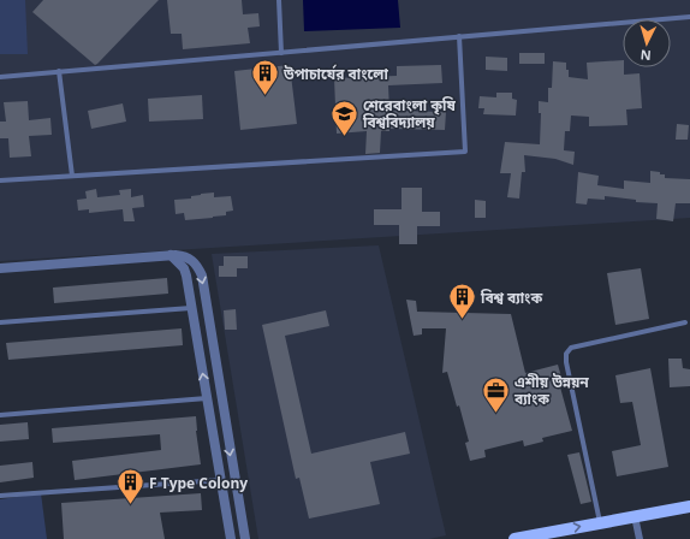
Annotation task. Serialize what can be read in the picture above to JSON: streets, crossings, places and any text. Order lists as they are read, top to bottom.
{
  "places": {
    "building": ["উপাচার্যের বাংলো", "বিশ্ব ব্যাংক", "F Type Colony"],
    "school or university": ["শেরেবাংলা কৃষি বিশ্ববিদ্যালয়"],
    "office": ["এশীয় উন্নয়ন ব্যাংক"]
  },
  "north": "bottom"
}
